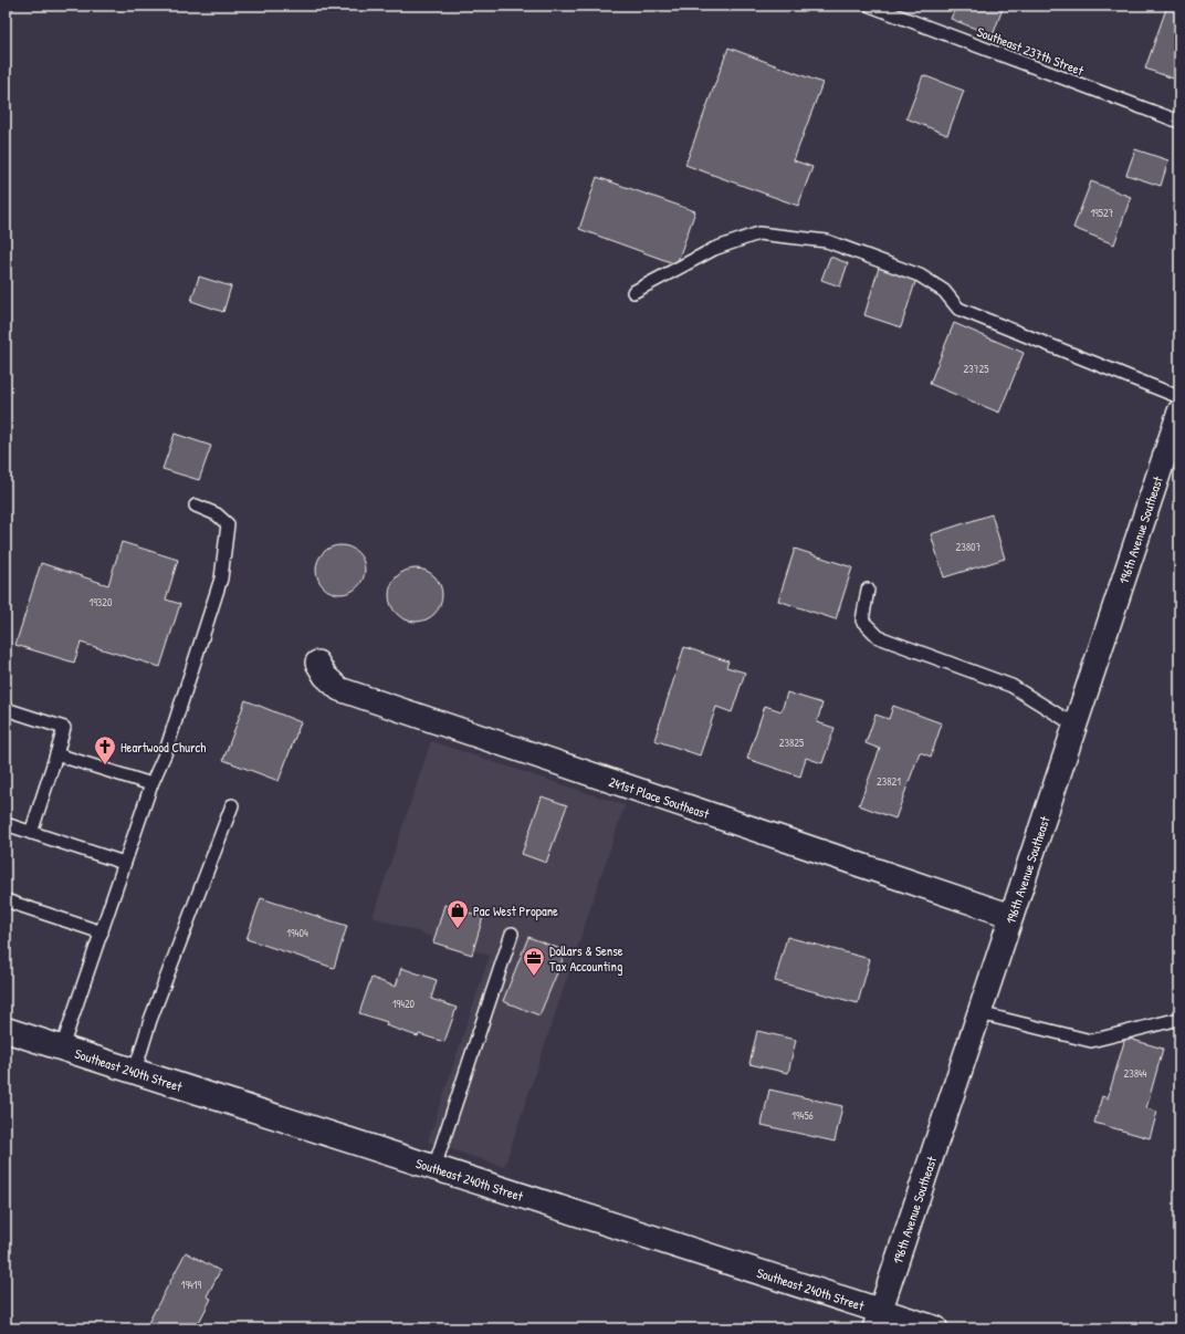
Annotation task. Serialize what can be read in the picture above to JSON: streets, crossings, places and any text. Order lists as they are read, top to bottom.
{
  "streets": {
    "main road": ["Southeast 240th Street"],
    "street": ["196th Avenue Southeast", "241st Place Southeast"],
    "lane": ["Southeast 237th Street"]
  },
  "crossings": [
    ["196th Avenue Southeast", "241st Place Southeast"],
    ["196th Avenue Southeast", "Southeast 240th Street"]
  ],
  "places": {
    "church": ["Heartwood Church"],
    "shop": ["Pac West Propane"],
    "office": ["Dollars & Sense Tax Accounting"]
  },
  "house_numbers": [
    "19527",
    "23725",
    "23807",
    "19320",
    "23825",
    "23821",
    "19404",
    "19420",
    "23844",
    "19456",
    "19419"
  ]
}
